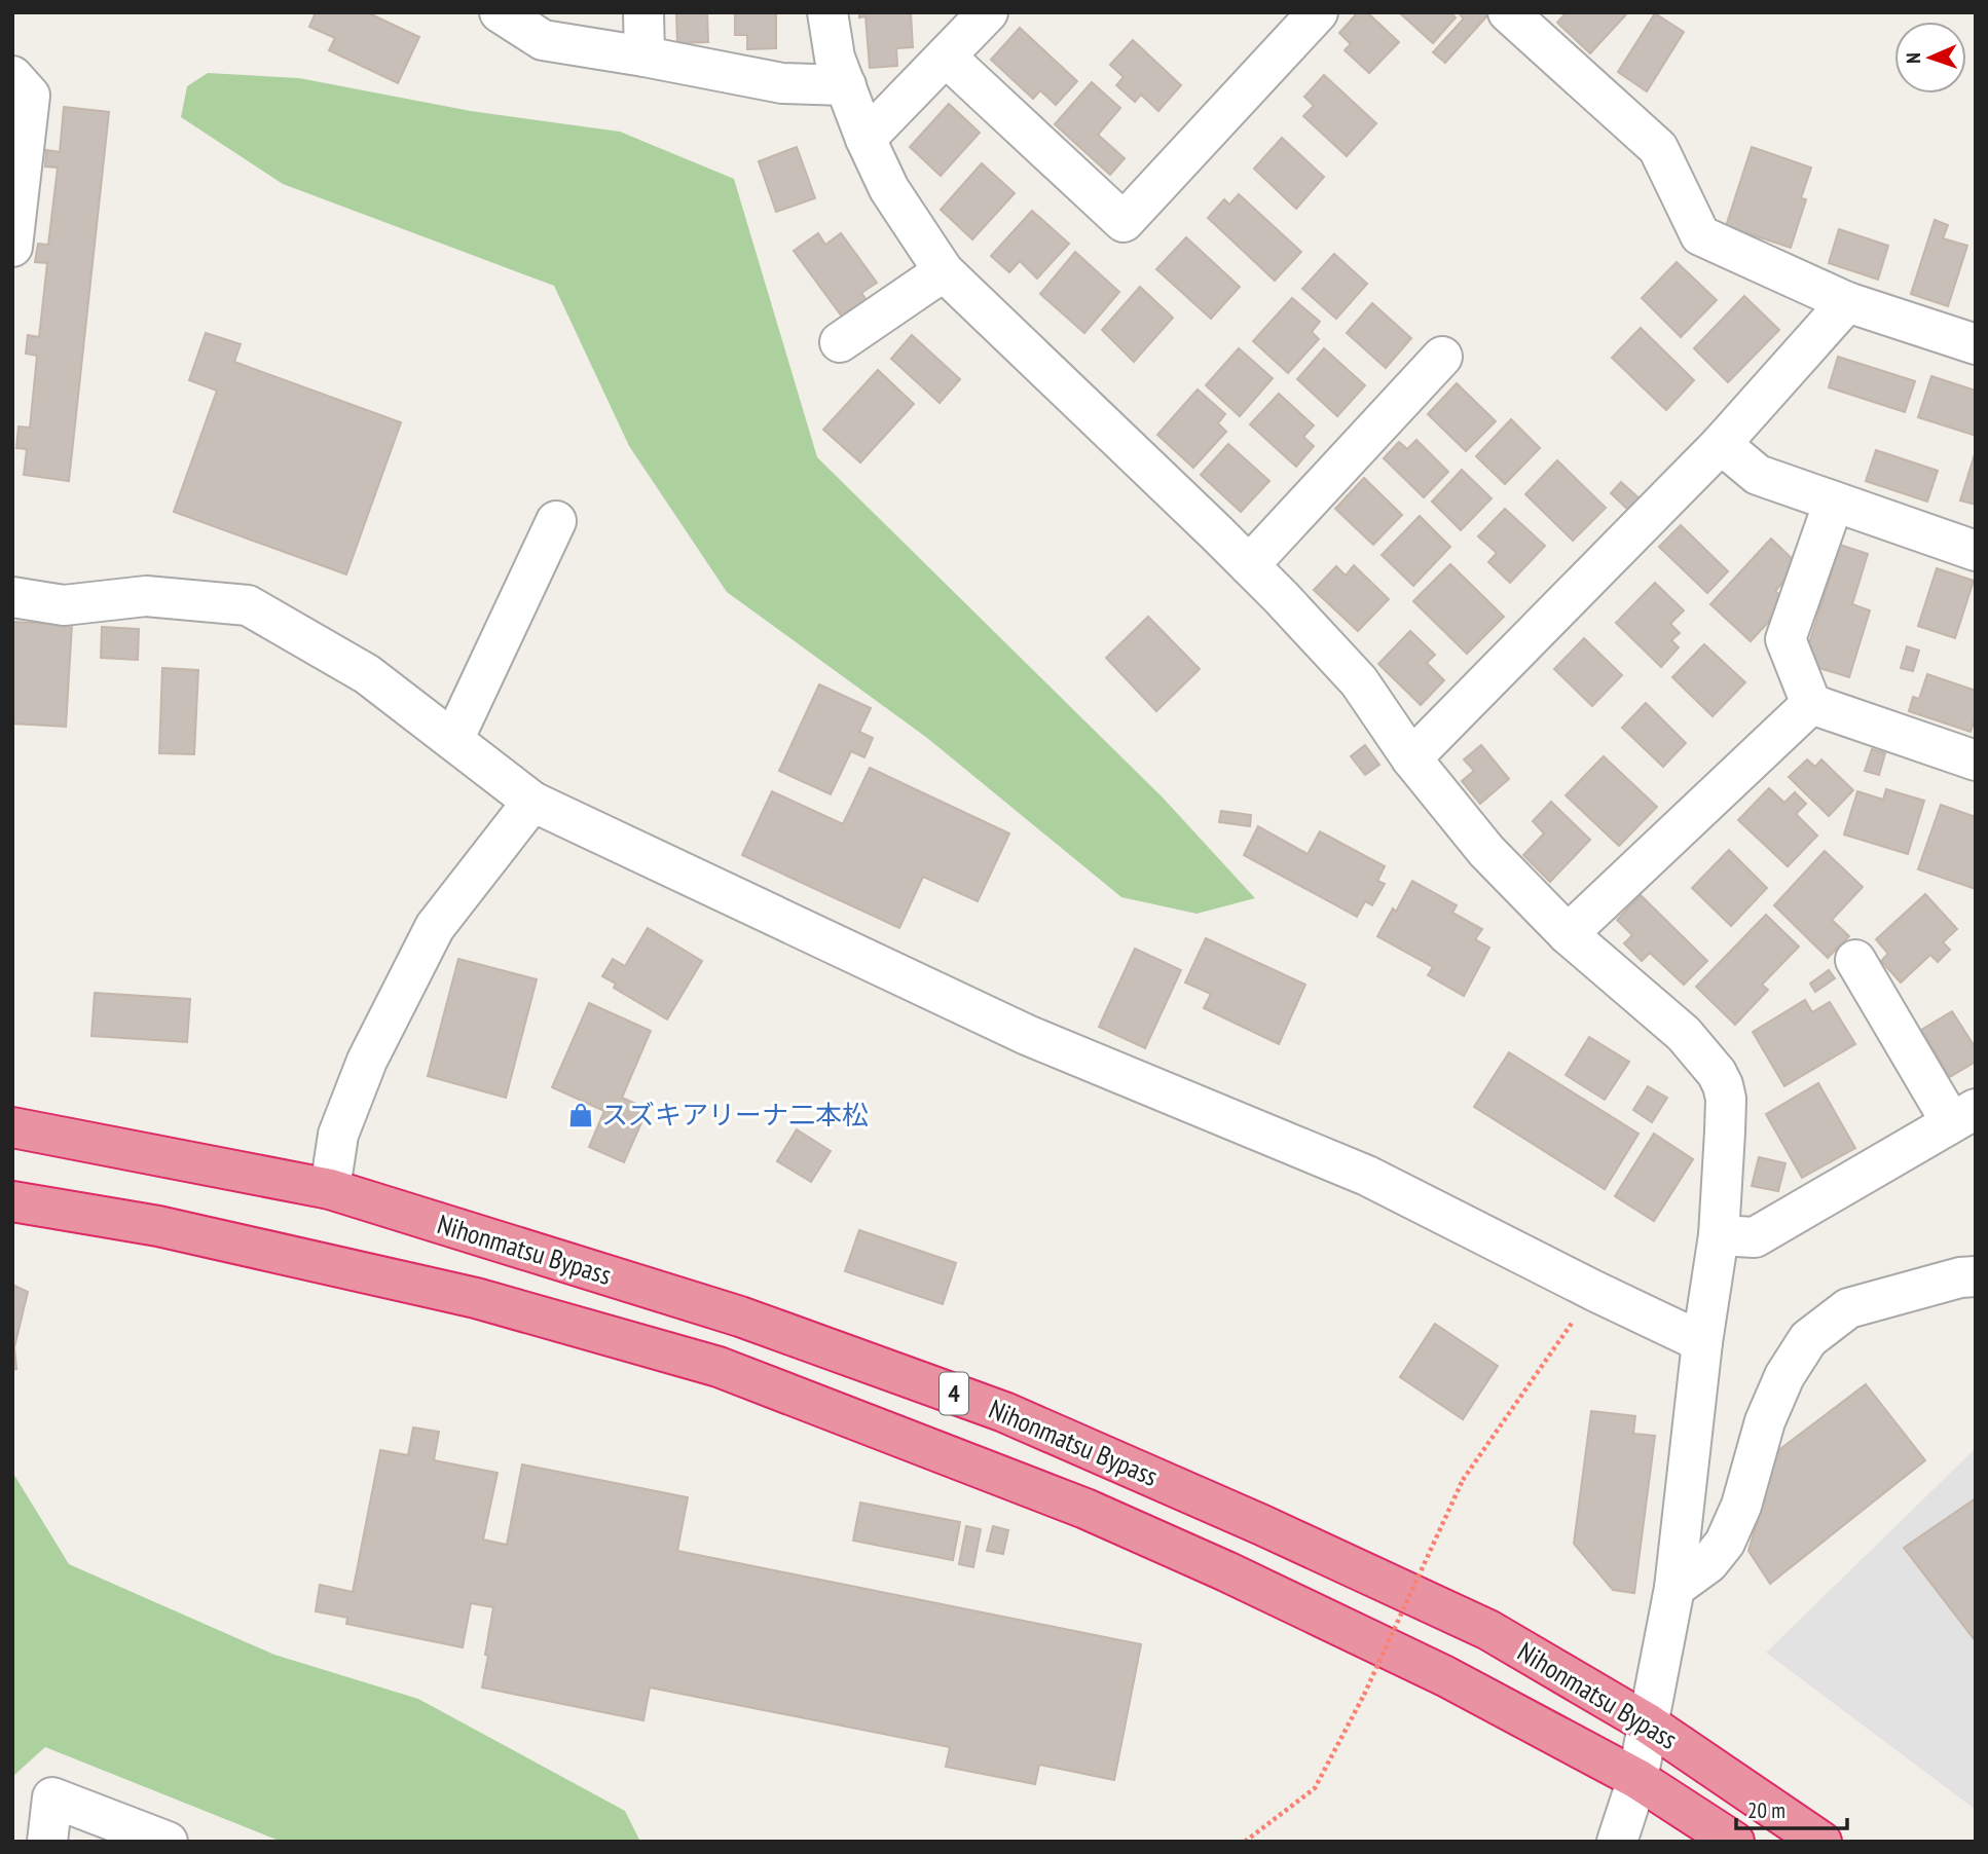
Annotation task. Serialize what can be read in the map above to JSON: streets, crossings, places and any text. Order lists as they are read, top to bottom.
{
  "streets": {
    "highway": ["Nihonmatsu Bypass", "4"]
  },
  "places": {
    "shop": ["スズキアリーナ二本松"]
  },
  "scale_bar": "20 m",
  "north": "left"
}
